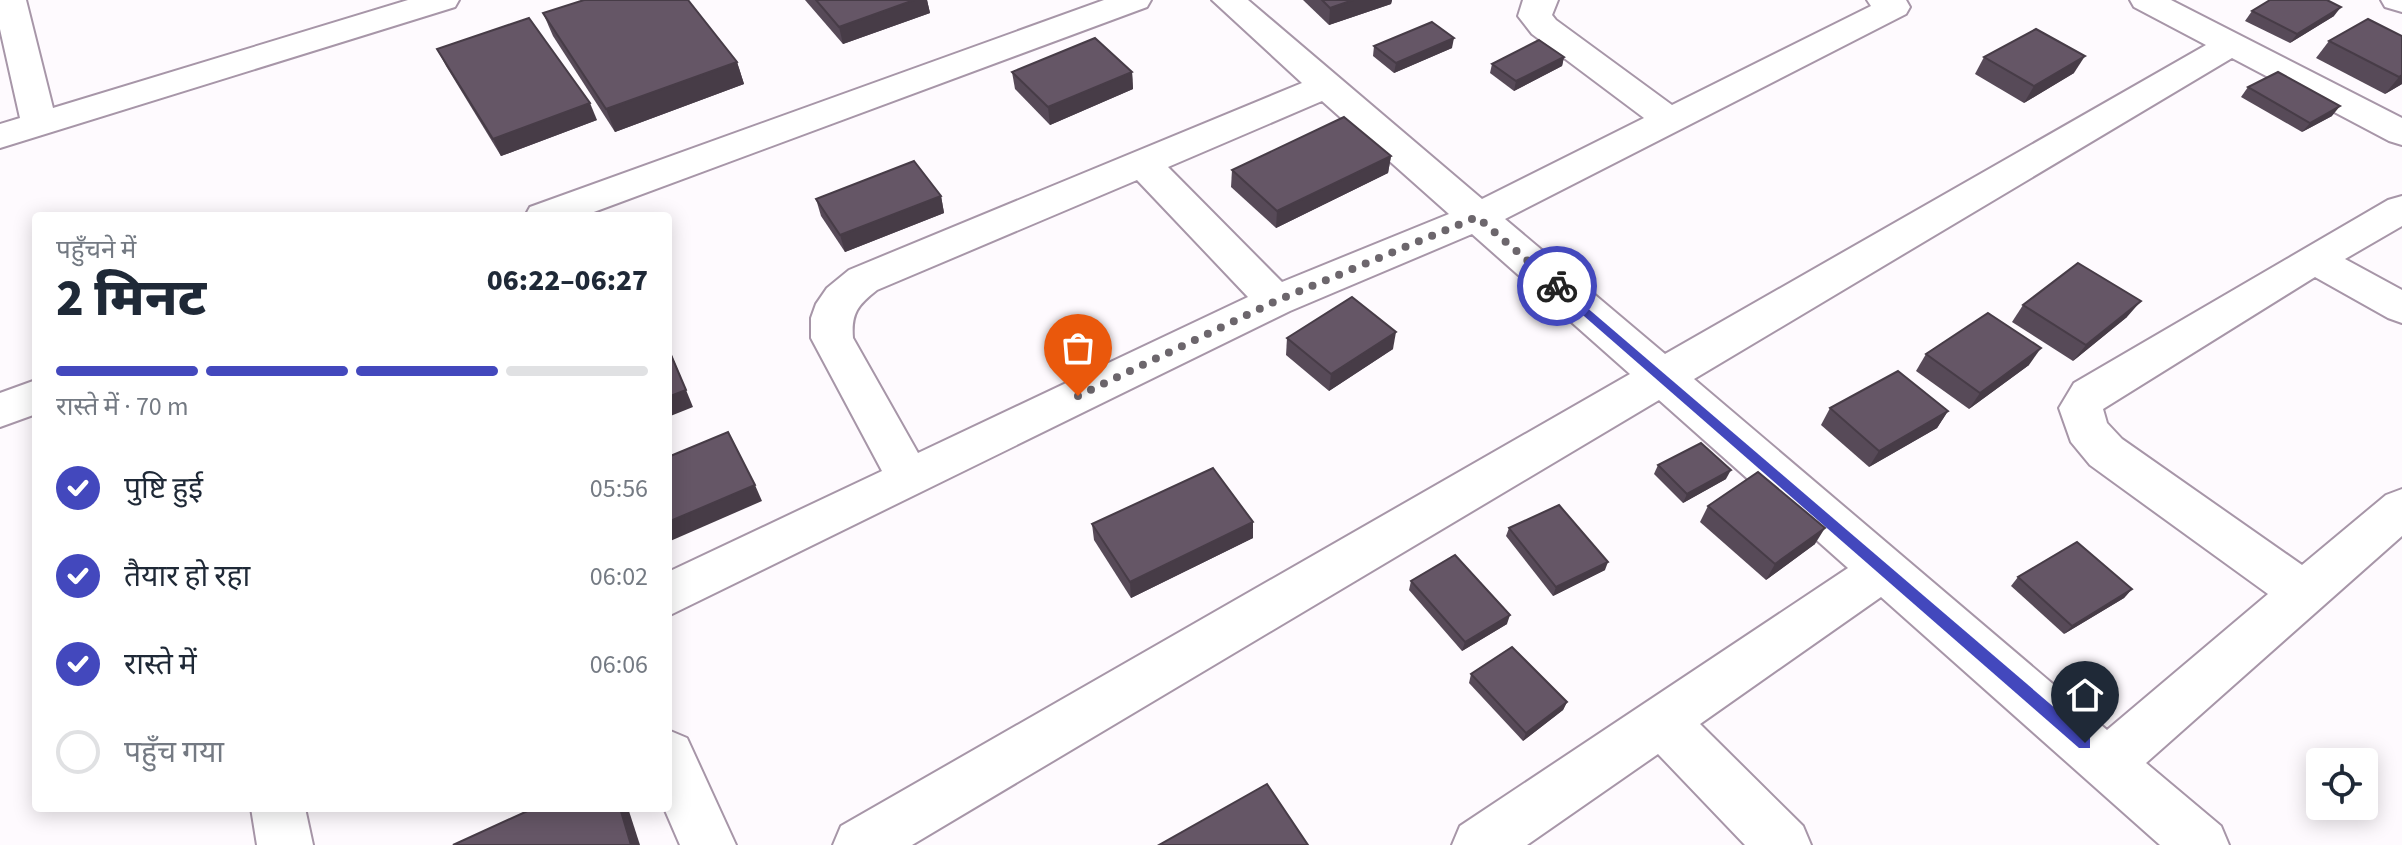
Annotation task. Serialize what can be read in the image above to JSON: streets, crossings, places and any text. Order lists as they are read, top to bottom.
{
  "page": {
    "heading": ["2 मिनट", "पहुँचने में", "06:22–06:27"],
    "bar": "रास्ते में · 70 m",
    "list": [
      ["पुष्टि हुई", "05:56"],
      ["तैयार हो रहा", "06:02"],
      ["रास्ते में", "06:06"],
      "पहुँच गया"
    ]
  }
}
